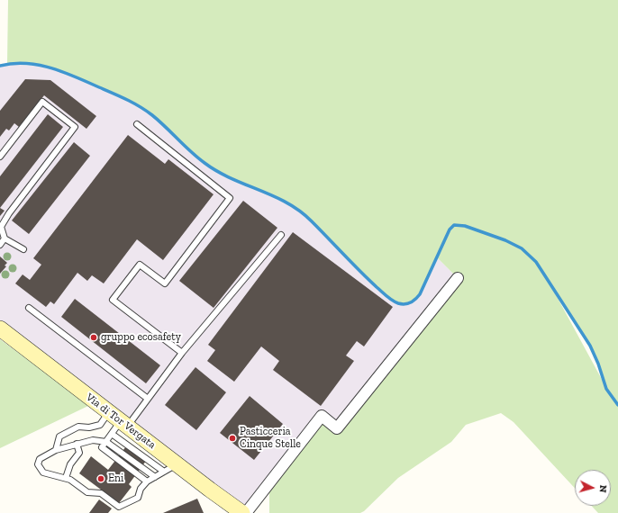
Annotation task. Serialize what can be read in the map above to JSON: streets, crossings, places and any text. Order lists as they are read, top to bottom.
{
  "streets": {
    "main road": ["Via di Tor Vergata"]
  },
  "places": ["gruppo ecosafety", "Pasticceria Cinque Stelle", "Eni"],
  "north": "right"
}
